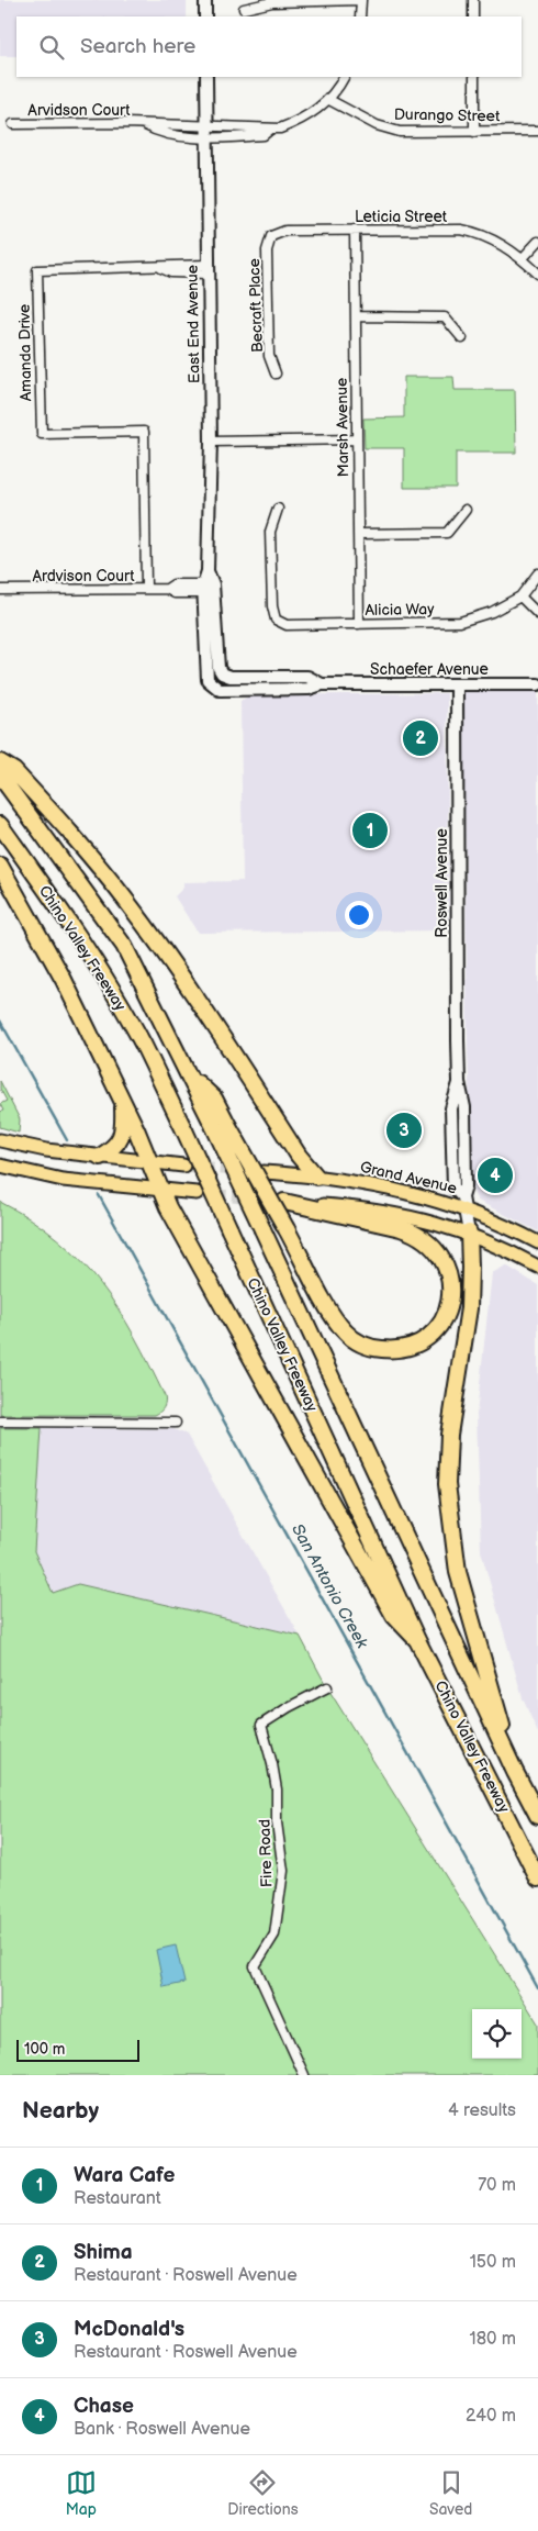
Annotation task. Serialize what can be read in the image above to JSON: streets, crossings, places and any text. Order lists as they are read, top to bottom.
{
  "streets": {
    "highway": ["Chino Valley Freeway"],
    "main road": [
      "East End Avenue",
      "Schaefer Avenue",
      "Roswell Avenue",
      "Grand Avenue"
    ],
    "street": [
      "Arvidson Court",
      "Durango Street",
      "Leticia Street",
      "Becraft Place",
      "Amanda Drive",
      "Marsh Avenue",
      "Ardvison Court",
      "Alicia Way",
      "Fire Road"
    ]
  },
  "crossings": [
    ["Arvidson Court", "Durango Street"],
    ["Arvidson Court", "East End Avenue"],
    ["Leticia Street", "Becraft Place"],
    ["Leticia Street", "Marsh Avenue"],
    ["East End Avenue", "Amanda Drive"],
    ["East End Avenue", "Ardvison Court"],
    ["East End Avenue", "Schaefer Avenue"],
    ["Amanda Drive", "Ardvison Court"],
    ["Marsh Avenue", "Alicia Way"],
    ["Schaefer Avenue", "Roswell Avenue"],
    ["Roswell Avenue", "Grand Avenue"]
  ],
  "water": ["San Antonio Creek"],
  "scale_bar": "100 m",
  "page": {
    "search": "Search here",
    "pins": [
      "2",
      "1",
      "3",
      "4"
    ],
    "scale": "100 m",
    "heading": ["Nearby", "4 results"],
    "list": [
      {
        "mark": "1",
        "name": "Wara Cafe",
        "note": "Restaurant",
        "value": "70 m"
      },
      {
        "mark": "2",
        "name": "Shima",
        "note": "Restaurant · Roswell Avenue",
        "value": "150 m"
      },
      {
        "mark": "3",
        "name": "McDonald's",
        "note": "Restaurant · Roswell Avenue",
        "value": "180 m"
      },
      {
        "mark": "4",
        "name": "Chase",
        "note": "Bank · Roswell Avenue",
        "value": "240 m"
      }
    ],
    "nav": ["Map", "Directions", "Saved"]
  }
}
